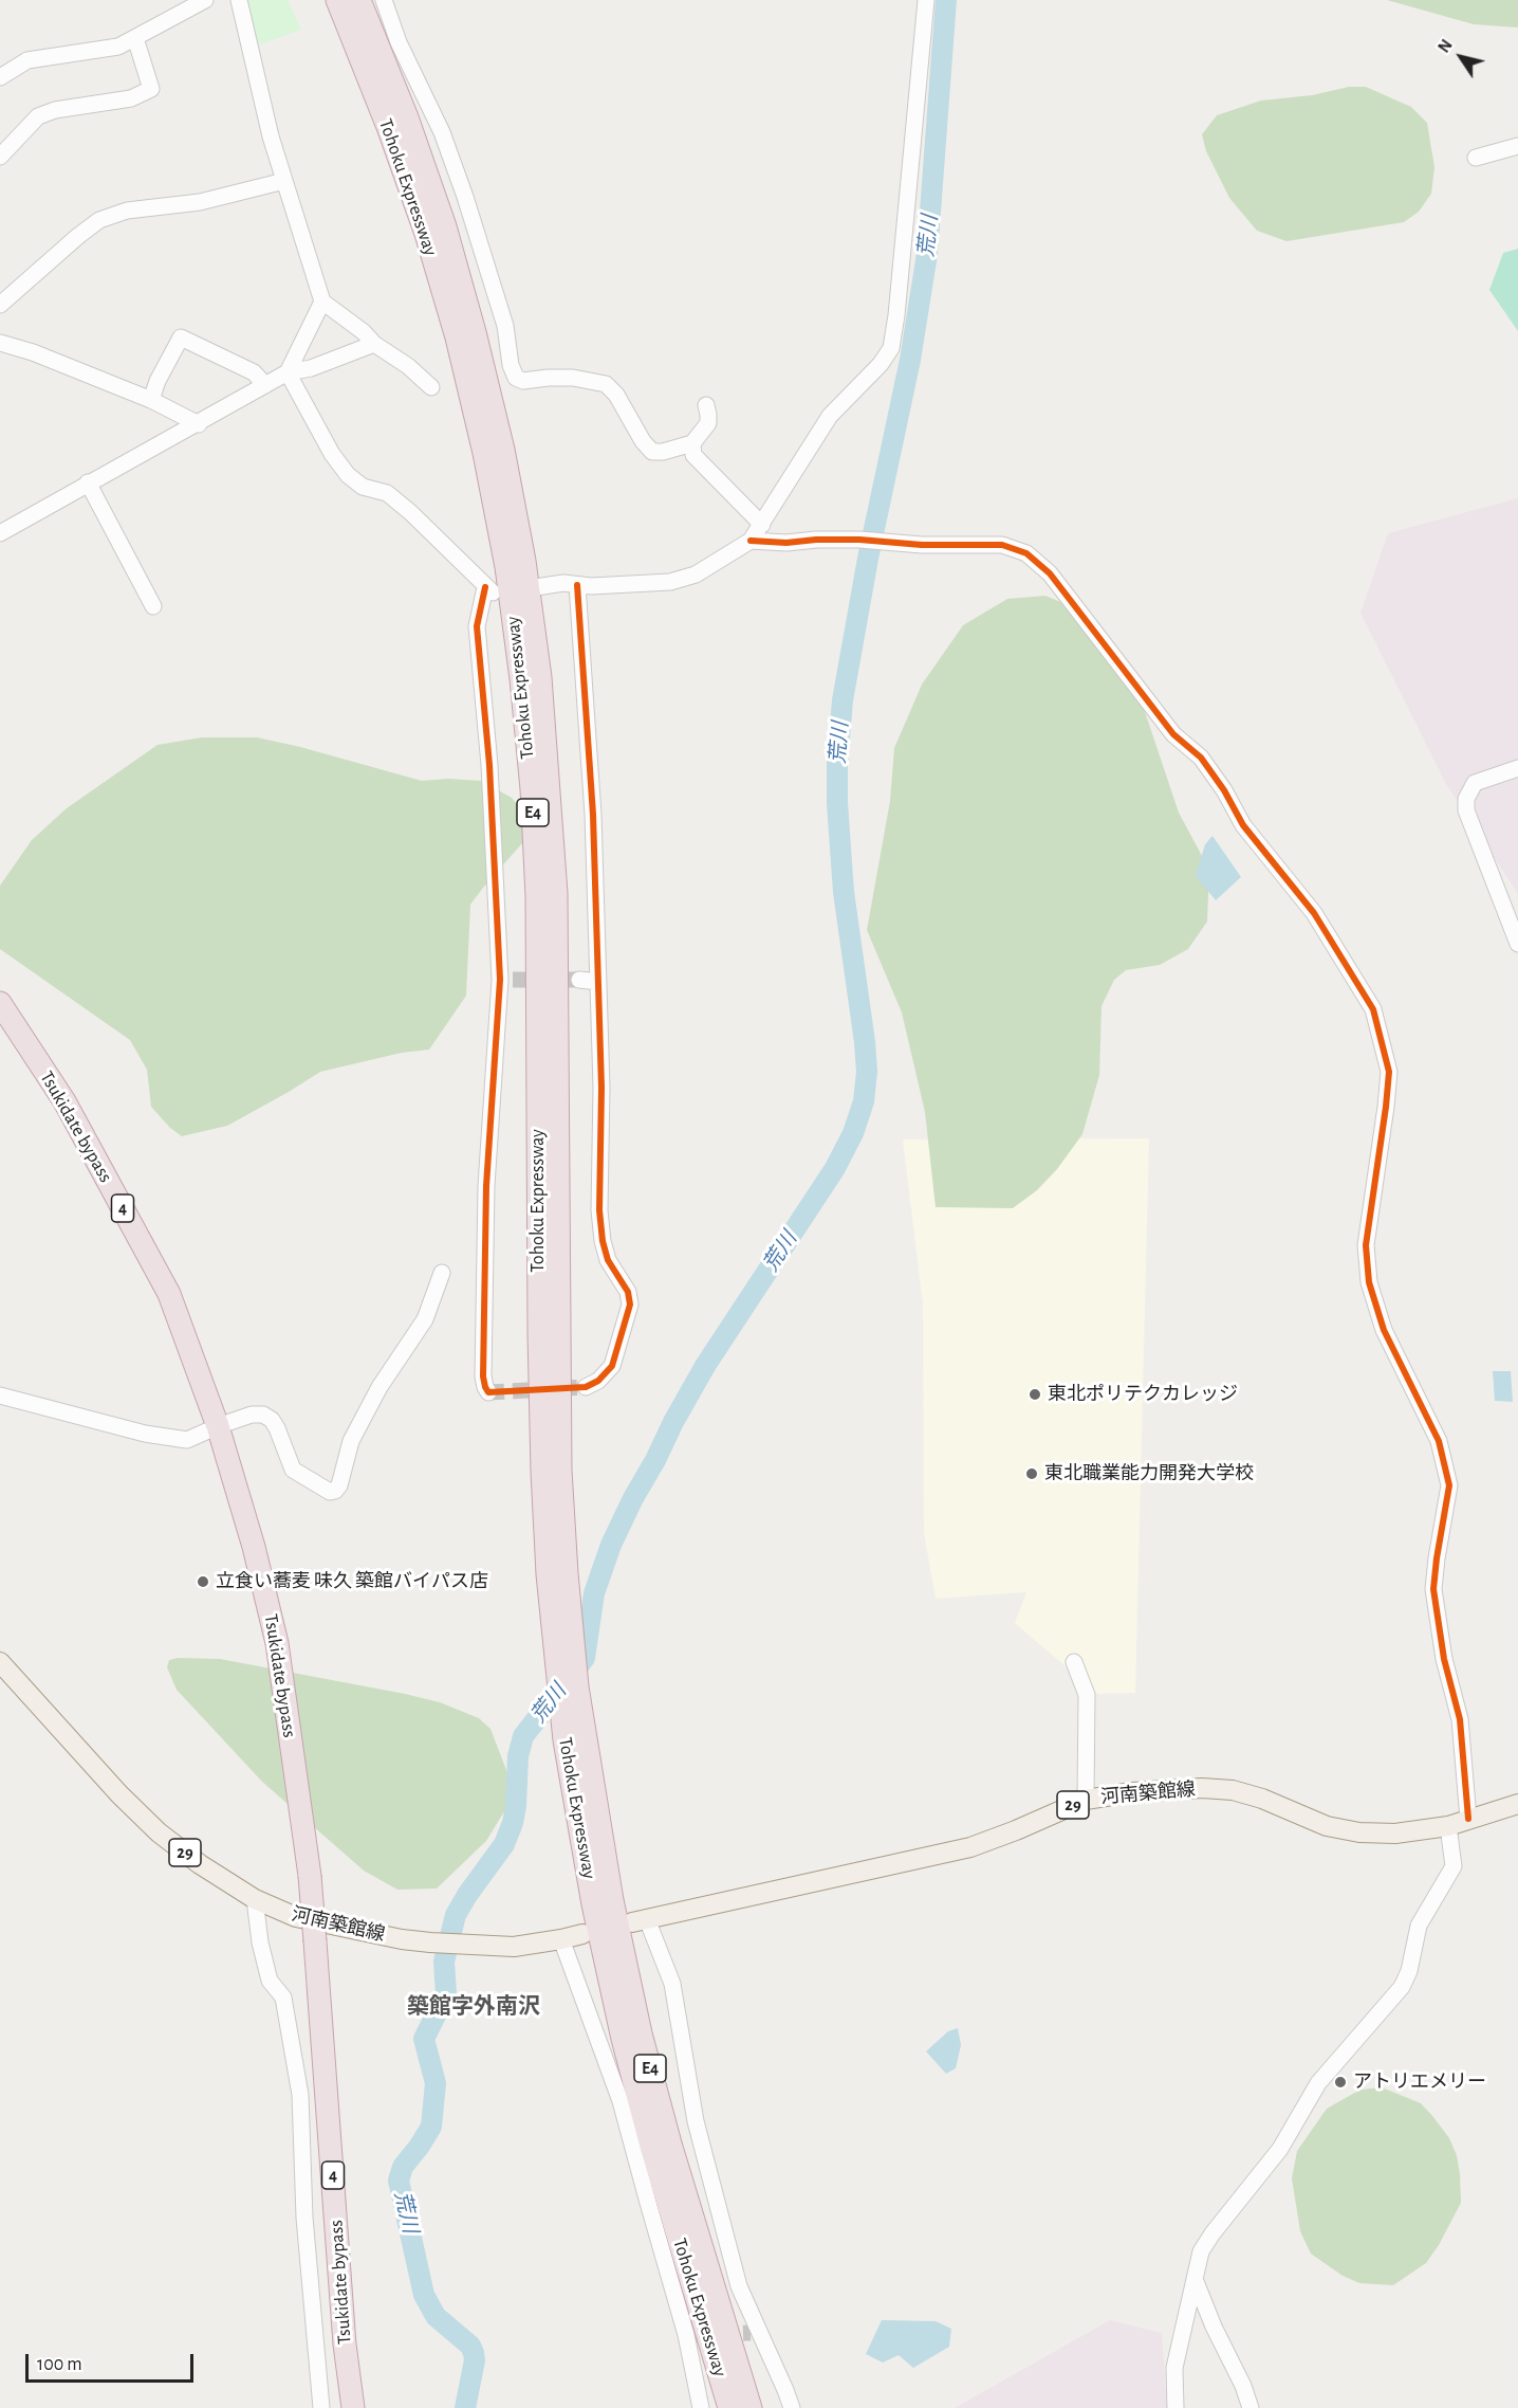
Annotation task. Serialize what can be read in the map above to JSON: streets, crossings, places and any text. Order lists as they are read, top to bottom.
{
  "streets": {
    "highway": [
      "Tohoku Expressway",
      "E4",
      "Tsukidate bypass",
      "4"
    ],
    "main road": ["河南築館線", "29"]
  },
  "districts": ["築館字外南沢"],
  "water": ["荒川"],
  "places": [
    "東北ポリテクカレッジ",
    "東北職業能力開発大学校",
    "立食い蕎麦 味久 築館バイパス店",
    "アトリエメリー"
  ],
  "scale_bar": "100 m",
  "north": "top left"
}
